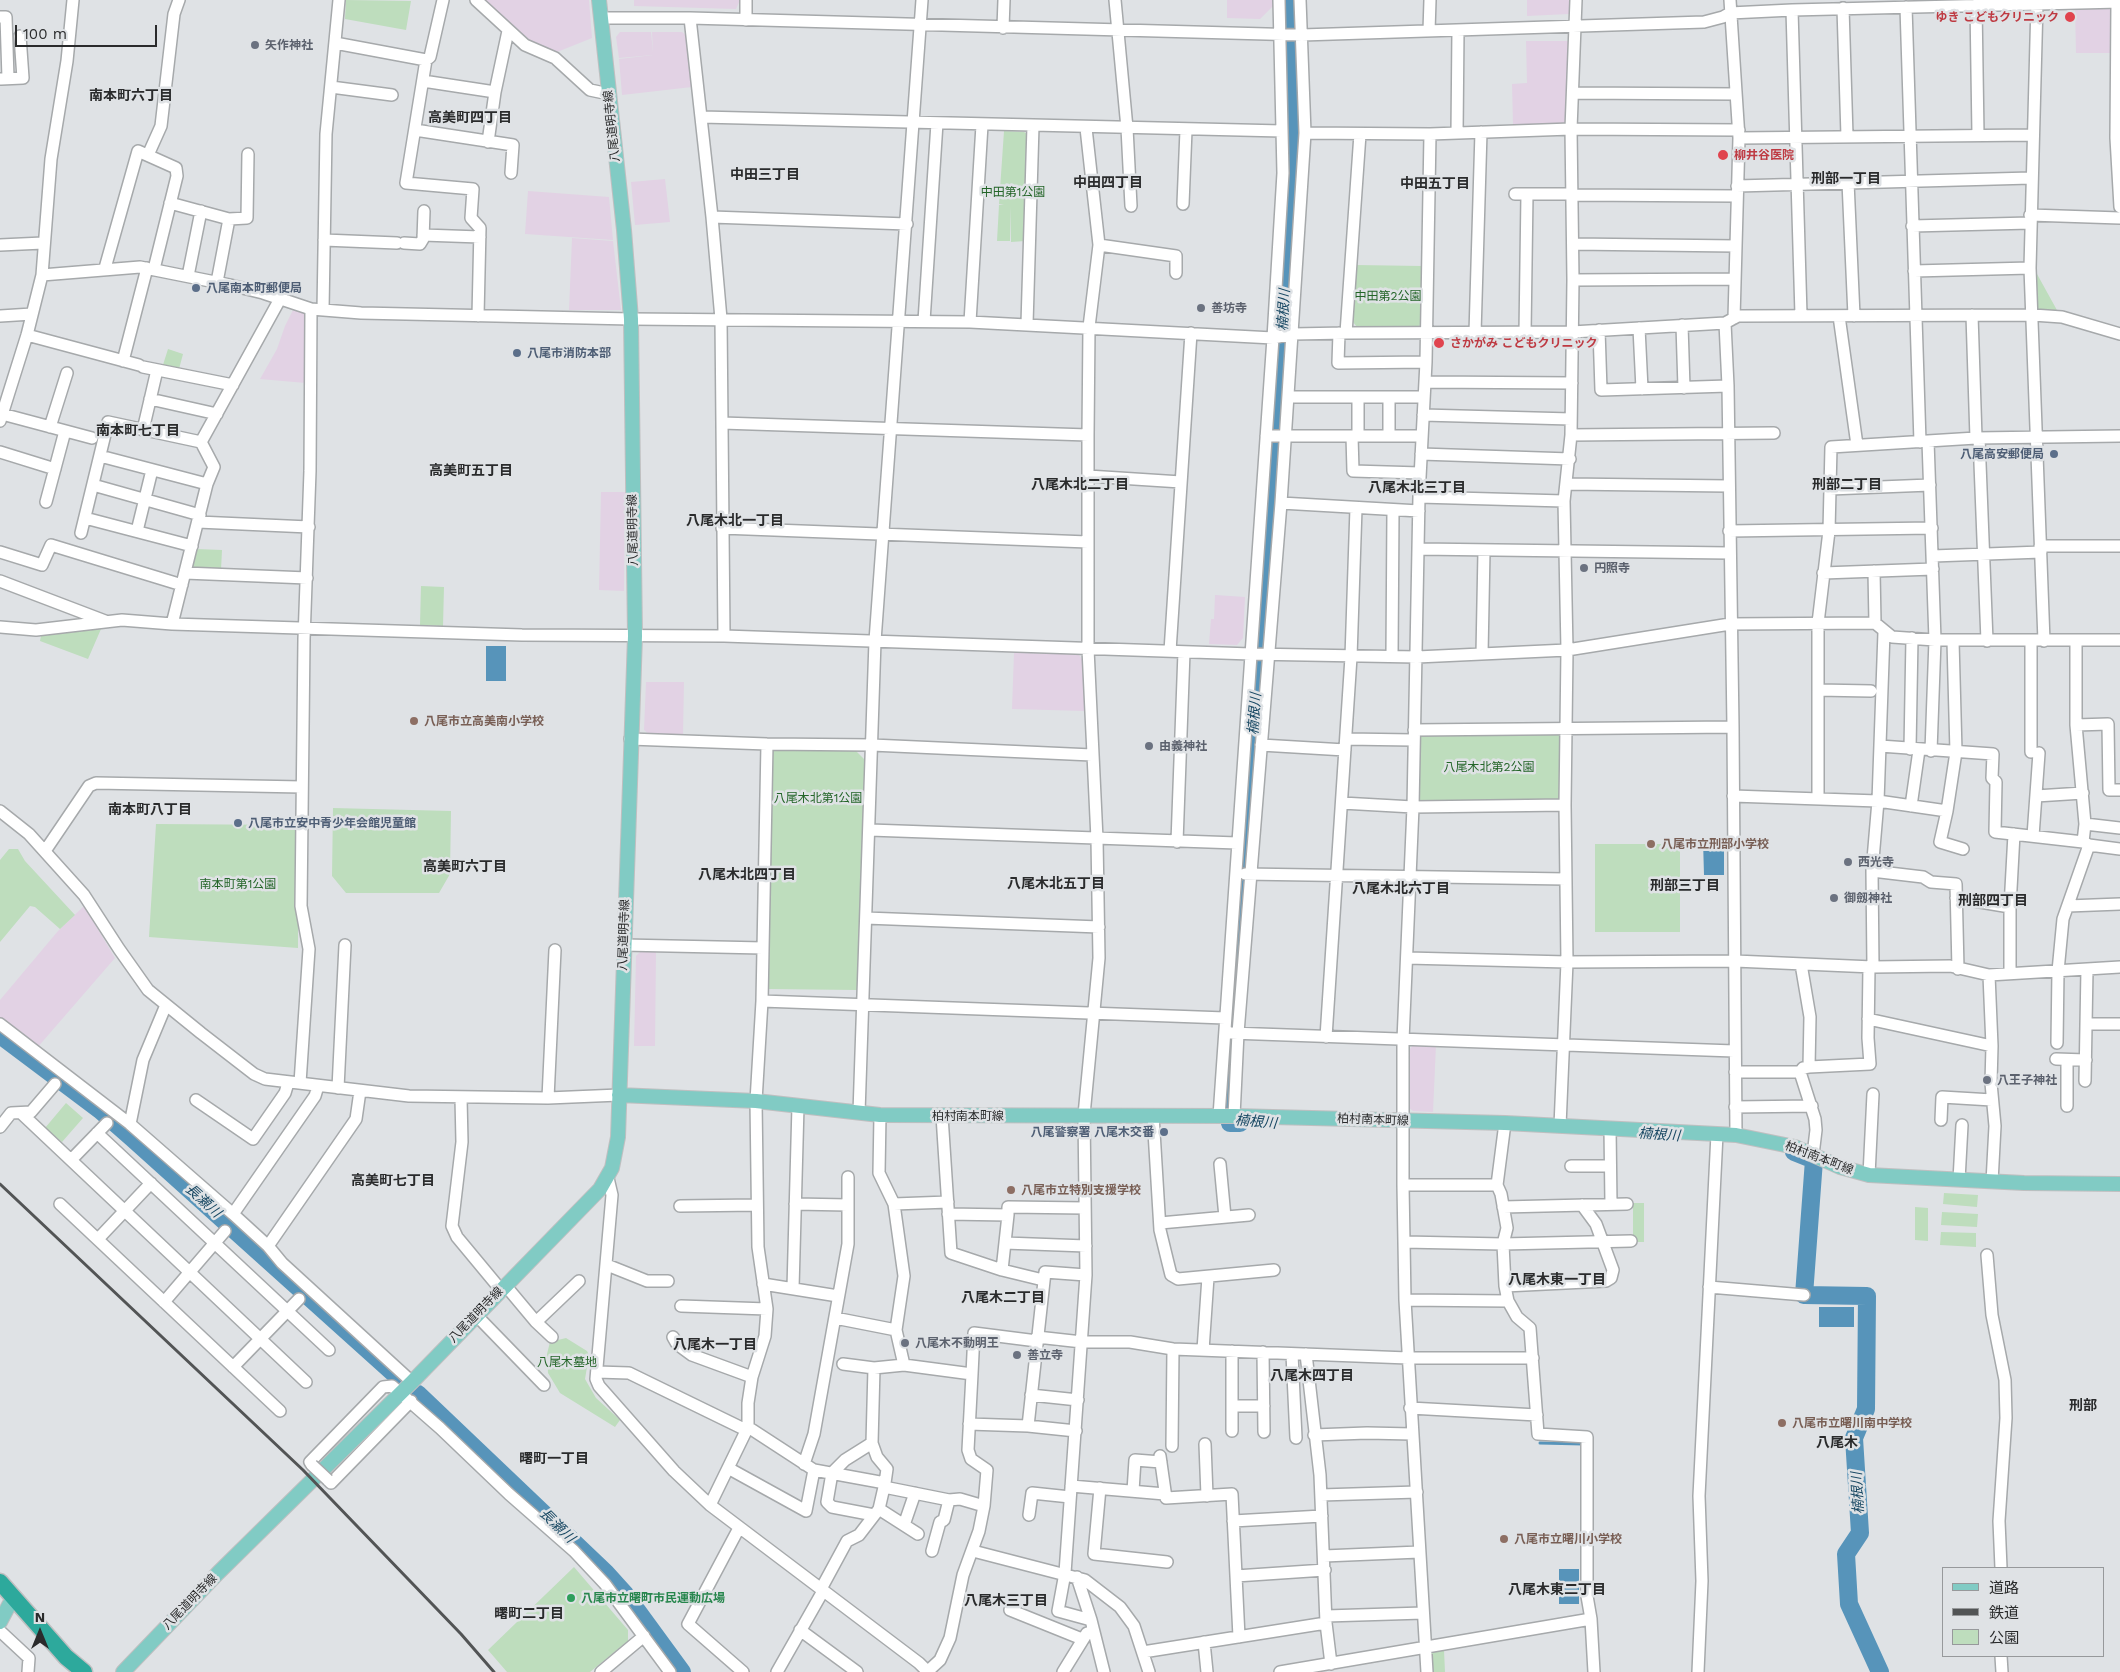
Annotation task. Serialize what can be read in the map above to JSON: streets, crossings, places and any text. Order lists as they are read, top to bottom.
{
  "streets": {
    "main road": ["八尾道明寺線", "柏村南本町線"]
  },
  "crossings": [
    ["八尾道明寺線", "柏村南本町線"]
  ],
  "districts": [
    "南本町六丁目",
    "高美町四丁目",
    "中田三丁目",
    "刑部一丁目",
    "中田四丁目",
    "中田五丁目",
    "南本町七丁目",
    "高美町五丁目",
    "八尾木北二丁目",
    "刑部二丁目",
    "八尾木北三丁目",
    "八尾木北一丁目",
    "南本町八丁目",
    "高美町六丁目",
    "八尾木北四丁目",
    "八尾木北五丁目",
    "刑部三丁目",
    "八尾木北六丁目",
    "刑部四丁目",
    "高美町七丁目",
    "八尾木東一丁目",
    "八尾木二丁目",
    "八尾木一丁目",
    "八尾木四丁目",
    "刑部",
    "八尾木",
    "曙町一丁目",
    "八尾木東二丁目",
    "八尾木三丁目",
    "曙町二丁目"
  ],
  "water": ["楠根川", "長瀬川"],
  "parks": [
    "中田第1公園",
    "中田第2公園",
    "八尾木北第2公園",
    "八尾木北第1公園",
    "南本町第1公園",
    "八尾木墓地"
  ],
  "places": [
    "ゆき こどもクリニック",
    "矢作神社",
    "柳井谷医院",
    "八尾南本町郵便局",
    "善坊寺",
    "さかがみ こどもクリニック",
    "八尾市消防本部",
    "八尾高安郵便局",
    "円照寺",
    "八尾市立高美南小学校",
    "由義神社",
    "八尾市立安中青少年会館児童館",
    "八尾市立刑部小学校",
    "西光寺",
    "御劔神社",
    "八王子神社",
    "八尾警察署 八尾木交番",
    "八尾市立特別支援学校",
    "八尾木不動明王",
    "善立寺",
    "八尾市立曙川南中学校",
    "八尾市立曙川小学校",
    "八尾市立曙町市民運動広場"
  ],
  "legend": ["道路", "鉄道", "公園"],
  "scale_bar": "100 m",
  "north": "top"
}
